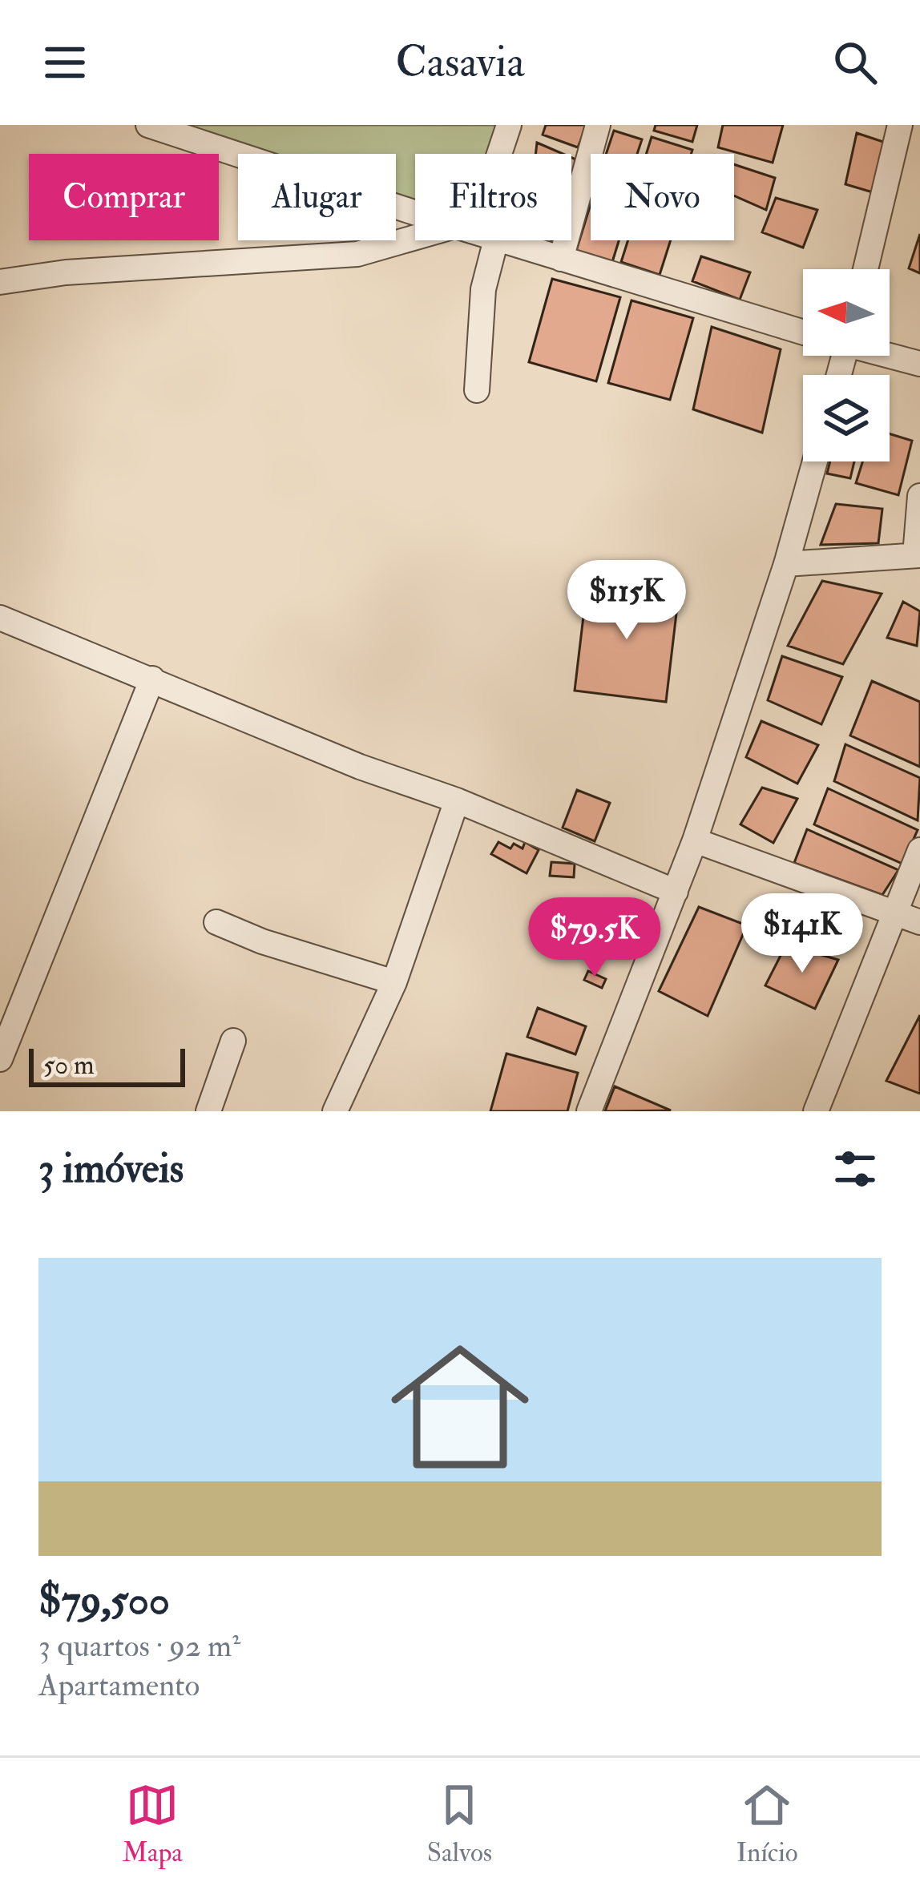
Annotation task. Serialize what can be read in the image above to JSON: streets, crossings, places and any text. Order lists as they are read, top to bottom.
{
  "scale_bar": "50 m",
  "north": "left",
  "page": {
    "header": "Casavia",
    "chip": [
      "Comprar",
      "Alugar",
      "Filtros",
      "Novo"
    ],
    "price": ["$115K", "$141K", "$79.5K"],
    "scale": "50 m",
    "heading": "3 imóveis",
    "list": [
      {
        "name": "$79,500",
        "note": "3 quartos · 92 m² · Apartamento"
      }
    ],
    "tabs": ["Mapa", "Salvos", "Início"]
  }
}
